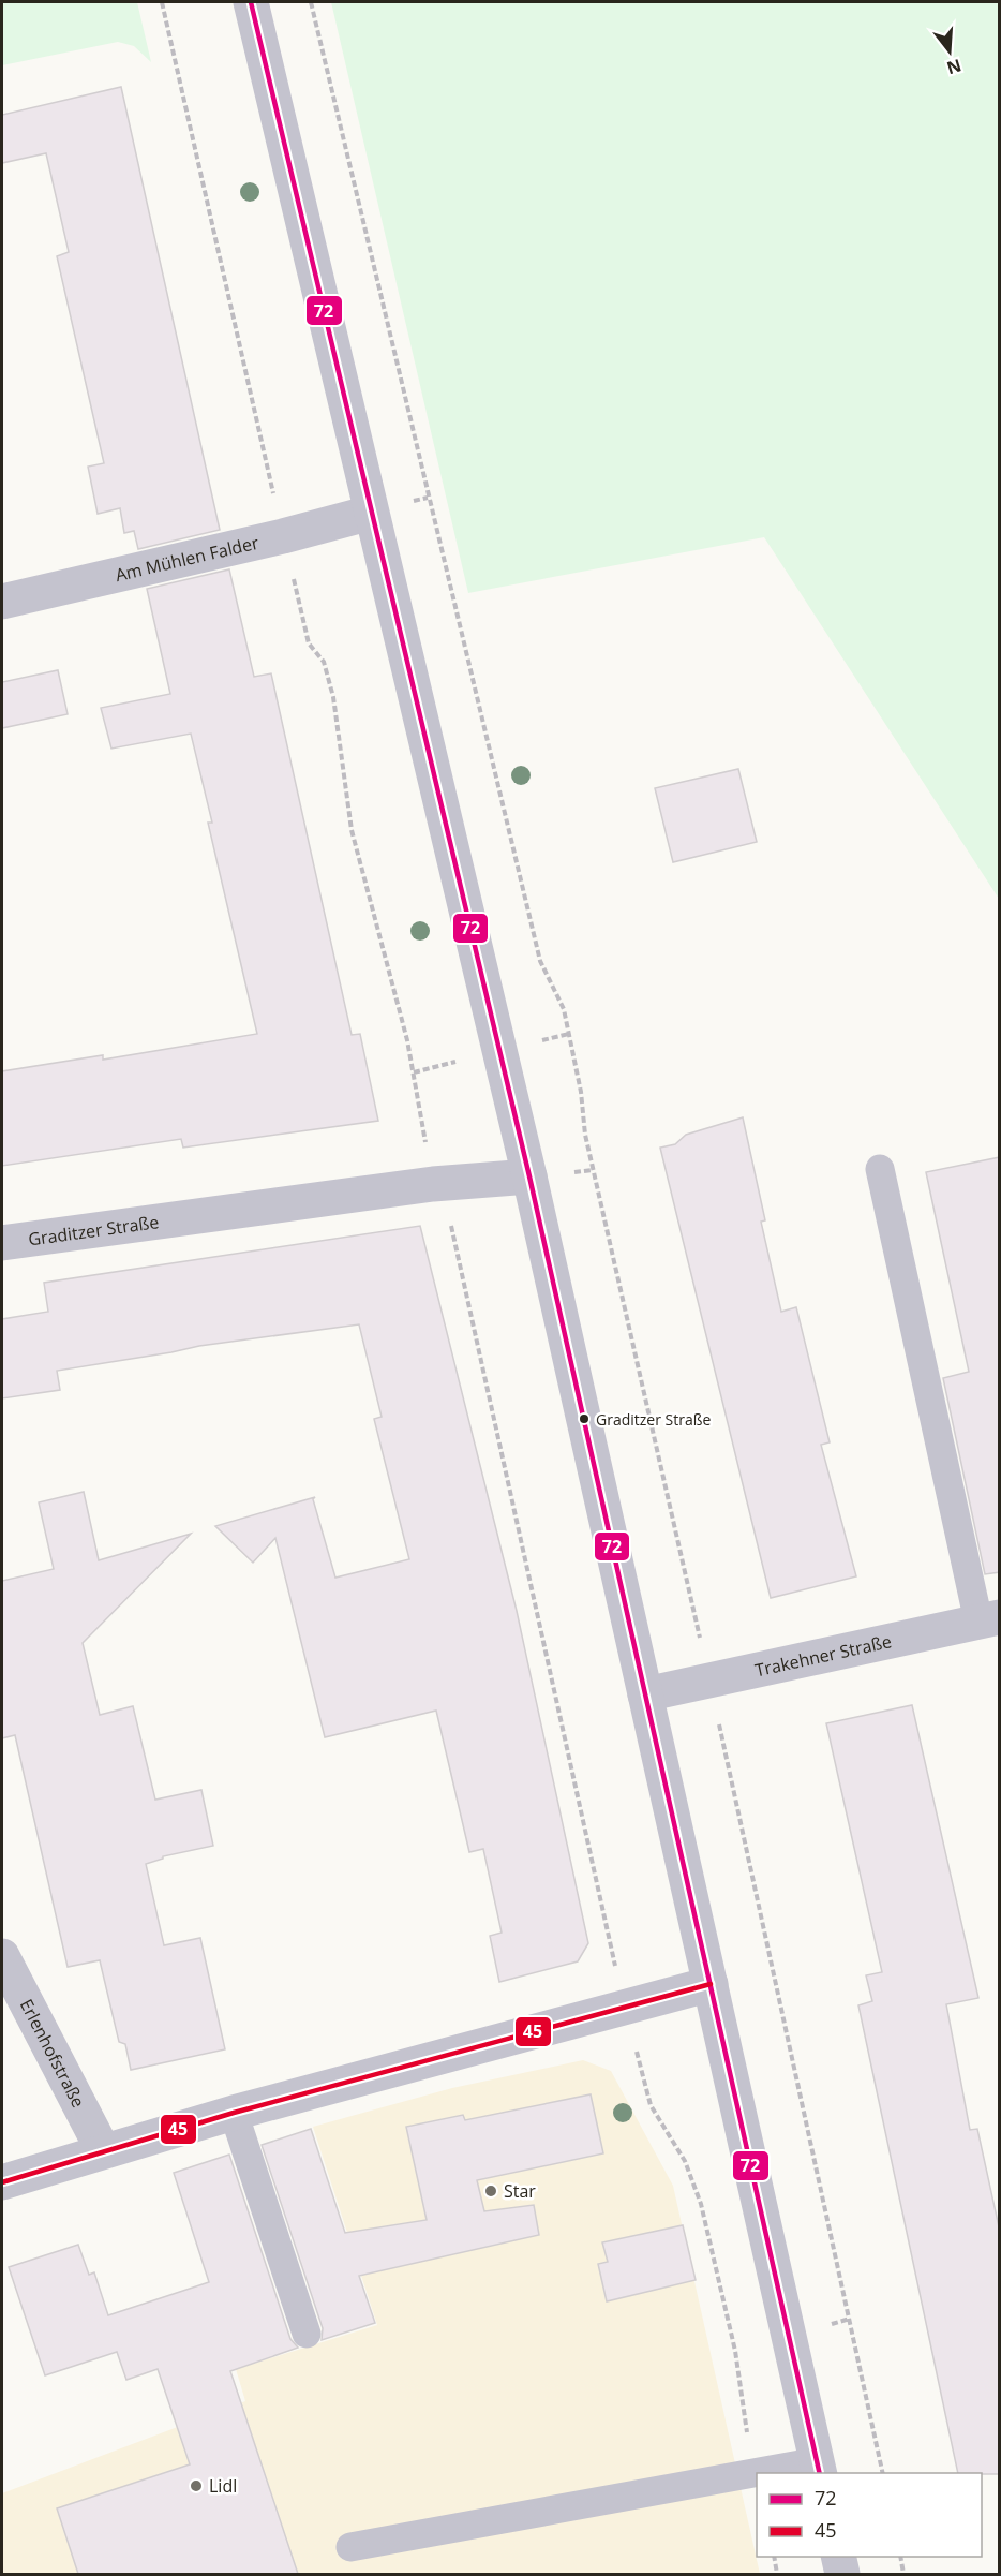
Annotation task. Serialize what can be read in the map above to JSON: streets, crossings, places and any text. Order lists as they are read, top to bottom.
{
  "streets": {
    "street": [
      "Am Mühlen Falder",
      "Graditzer Straße",
      "Trakehner Straße",
      "Erlenhofstraße"
    ]
  },
  "places": ["Graditzer Straße", "Star", "Lidl"],
  "lines": ["transit line 72", "transit line 45"],
  "legend": ["72", "45"],
  "north": "bottom"
}
